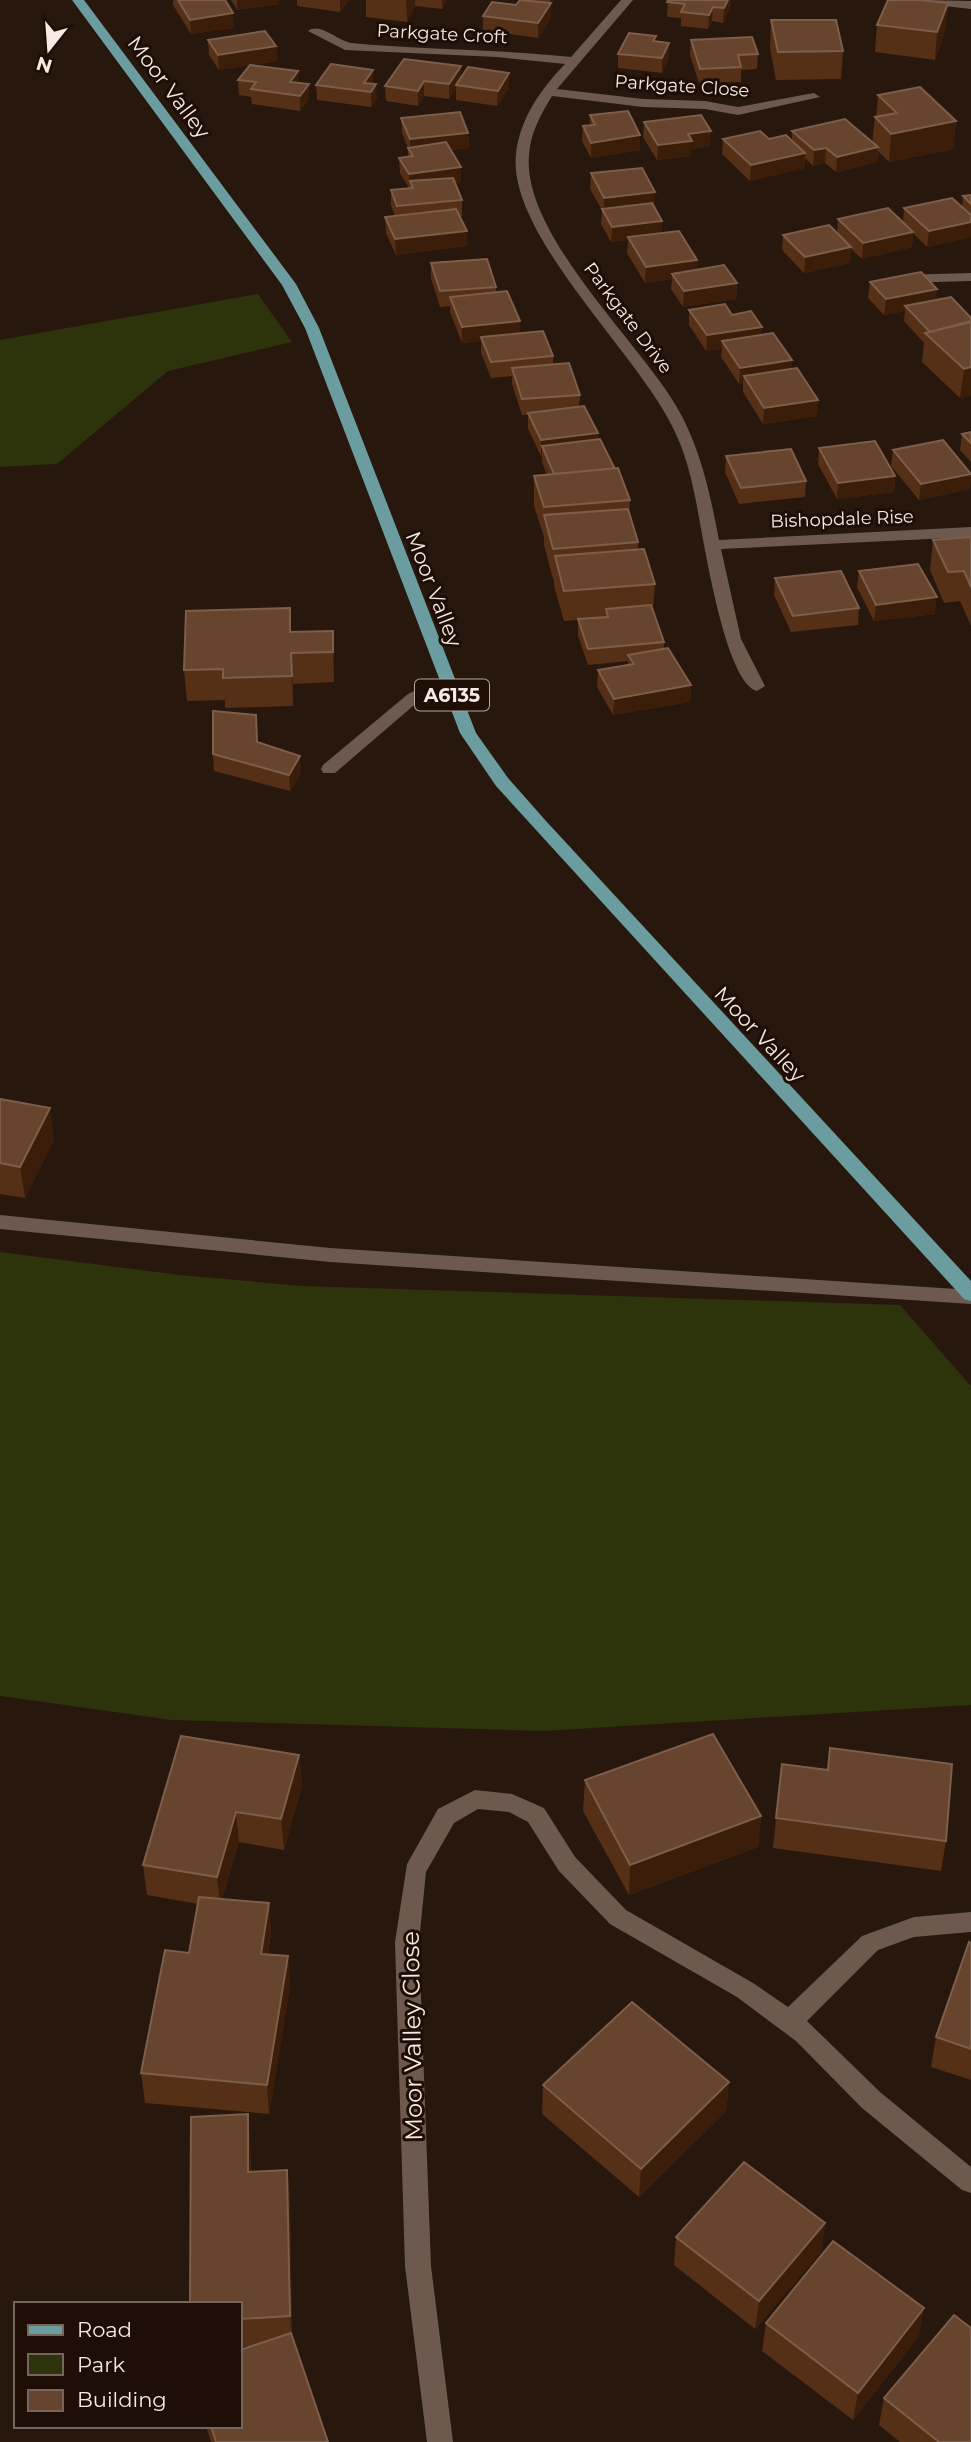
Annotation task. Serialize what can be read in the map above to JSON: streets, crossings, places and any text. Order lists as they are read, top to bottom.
{
  "streets": {
    "main road": ["Moor Valley", "A6135"],
    "street": [
      "Parkgate Croft",
      "Parkgate Close",
      "Parkgate Drive",
      "Bishopdale Rise",
      "Moor Valley Close"
    ]
  },
  "crossings": [
    ["Parkgate Croft", "Parkgate Drive"],
    ["Parkgate Close", "Parkgate Drive"],
    ["Parkgate Drive", "Bishopdale Rise"]
  ],
  "legend": ["Road", "Park", "Building"],
  "north": "bottom"
}
